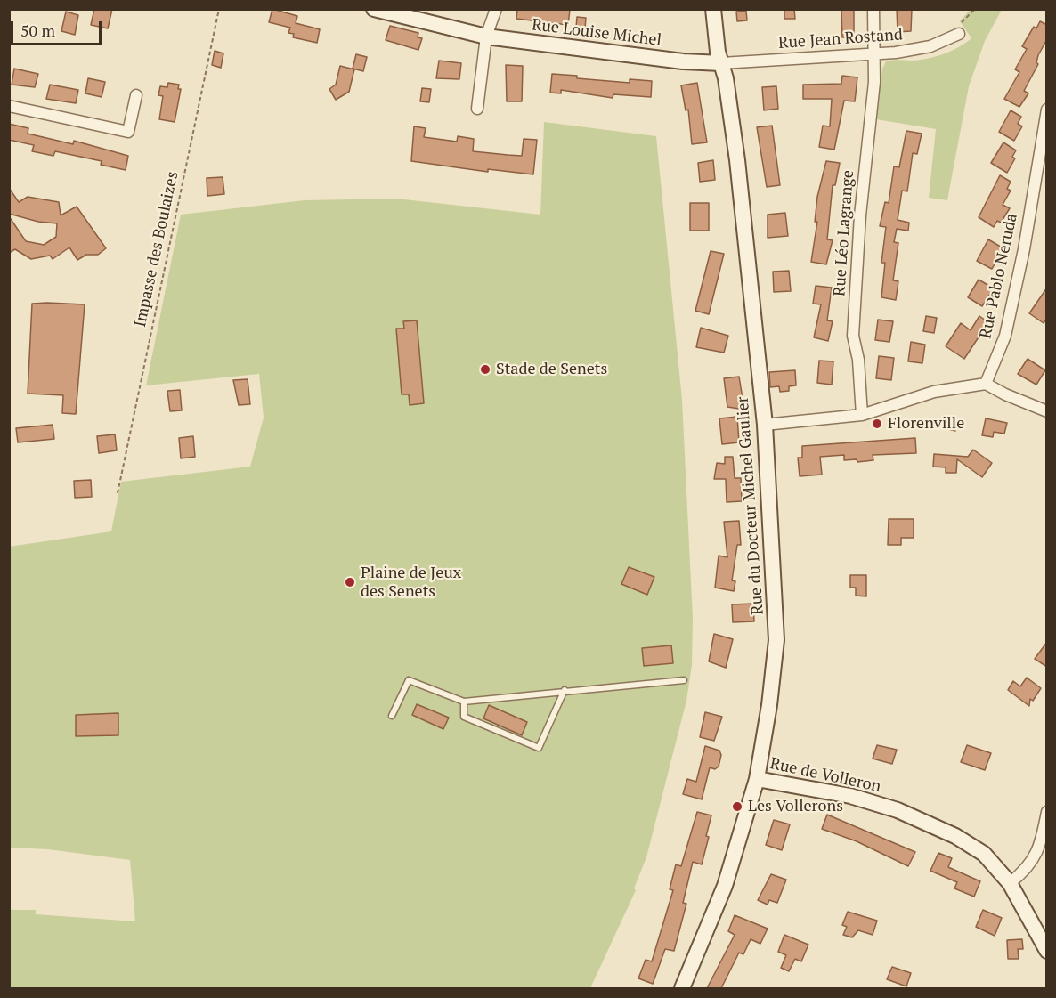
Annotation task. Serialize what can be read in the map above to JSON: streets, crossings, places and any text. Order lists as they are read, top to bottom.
{
  "streets": {
    "street": [
      "Rue Louise Michel",
      "Rue Jean Rostand",
      "Rue Léo Lagrange",
      "Rue Pablo Neruda",
      "Rue du Docteur Michel Gaulier",
      "Rue de Volleron"
    ],
    "path": ["Impasse des Boulaizes"]
  },
  "crossings": [
    ["Rue Louise Michel", "Rue Jean Rostand"],
    ["Rue Louise Michel", "Rue du Docteur Michel Gaulier"],
    ["Rue Jean Rostand", "Rue Léo Lagrange"],
    ["Rue Jean Rostand", "Rue du Docteur Michel Gaulier"],
    ["Rue du Docteur Michel Gaulier", "Rue de Volleron"]
  ],
  "places": [
    "Stade de Senets",
    "Florenville",
    "Plaine de Jeux des Senets",
    "Les Vollerons"
  ],
  "scale_bar": "50 m"
}
